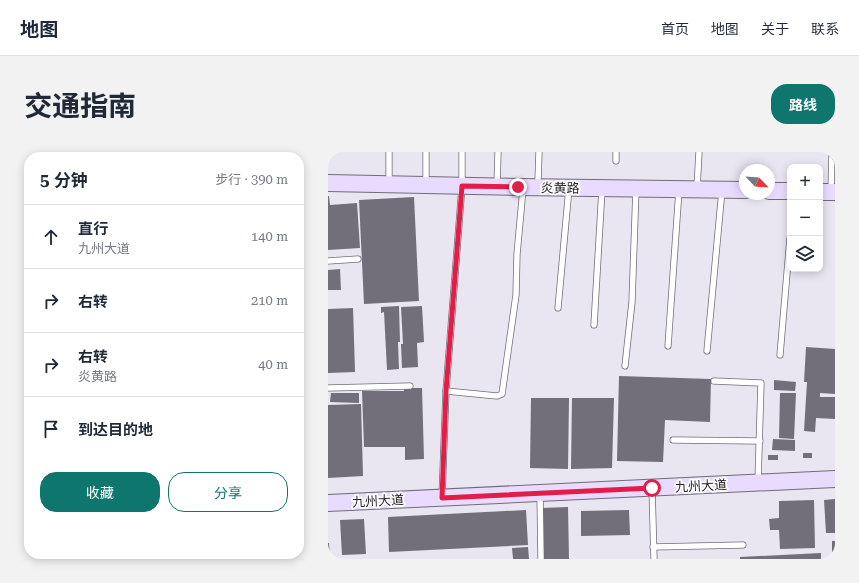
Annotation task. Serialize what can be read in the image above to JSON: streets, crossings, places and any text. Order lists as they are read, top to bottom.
{
  "streets": {
    "street": ["炎黄路", "九州大道"]
  },
  "north": "bottom right",
  "page": {
    "header": "地图",
    "nav": [
      "首页",
      "地图",
      "关于",
      "联系"
    ],
    "title": "交通指南",
    "buttons": [
      "路线",
      ["收藏", "分享"]
    ],
    "heading": ["5 分钟", "步行 · 390 m"],
    "map_buttons": ["+", "−"],
    "list": [
      ["直行", "九州大道", "140 m"],
      ["右转", "210 m"],
      ["右转", "炎黄路", "40 m"],
      "到达目的地"
    ]
  }
}
